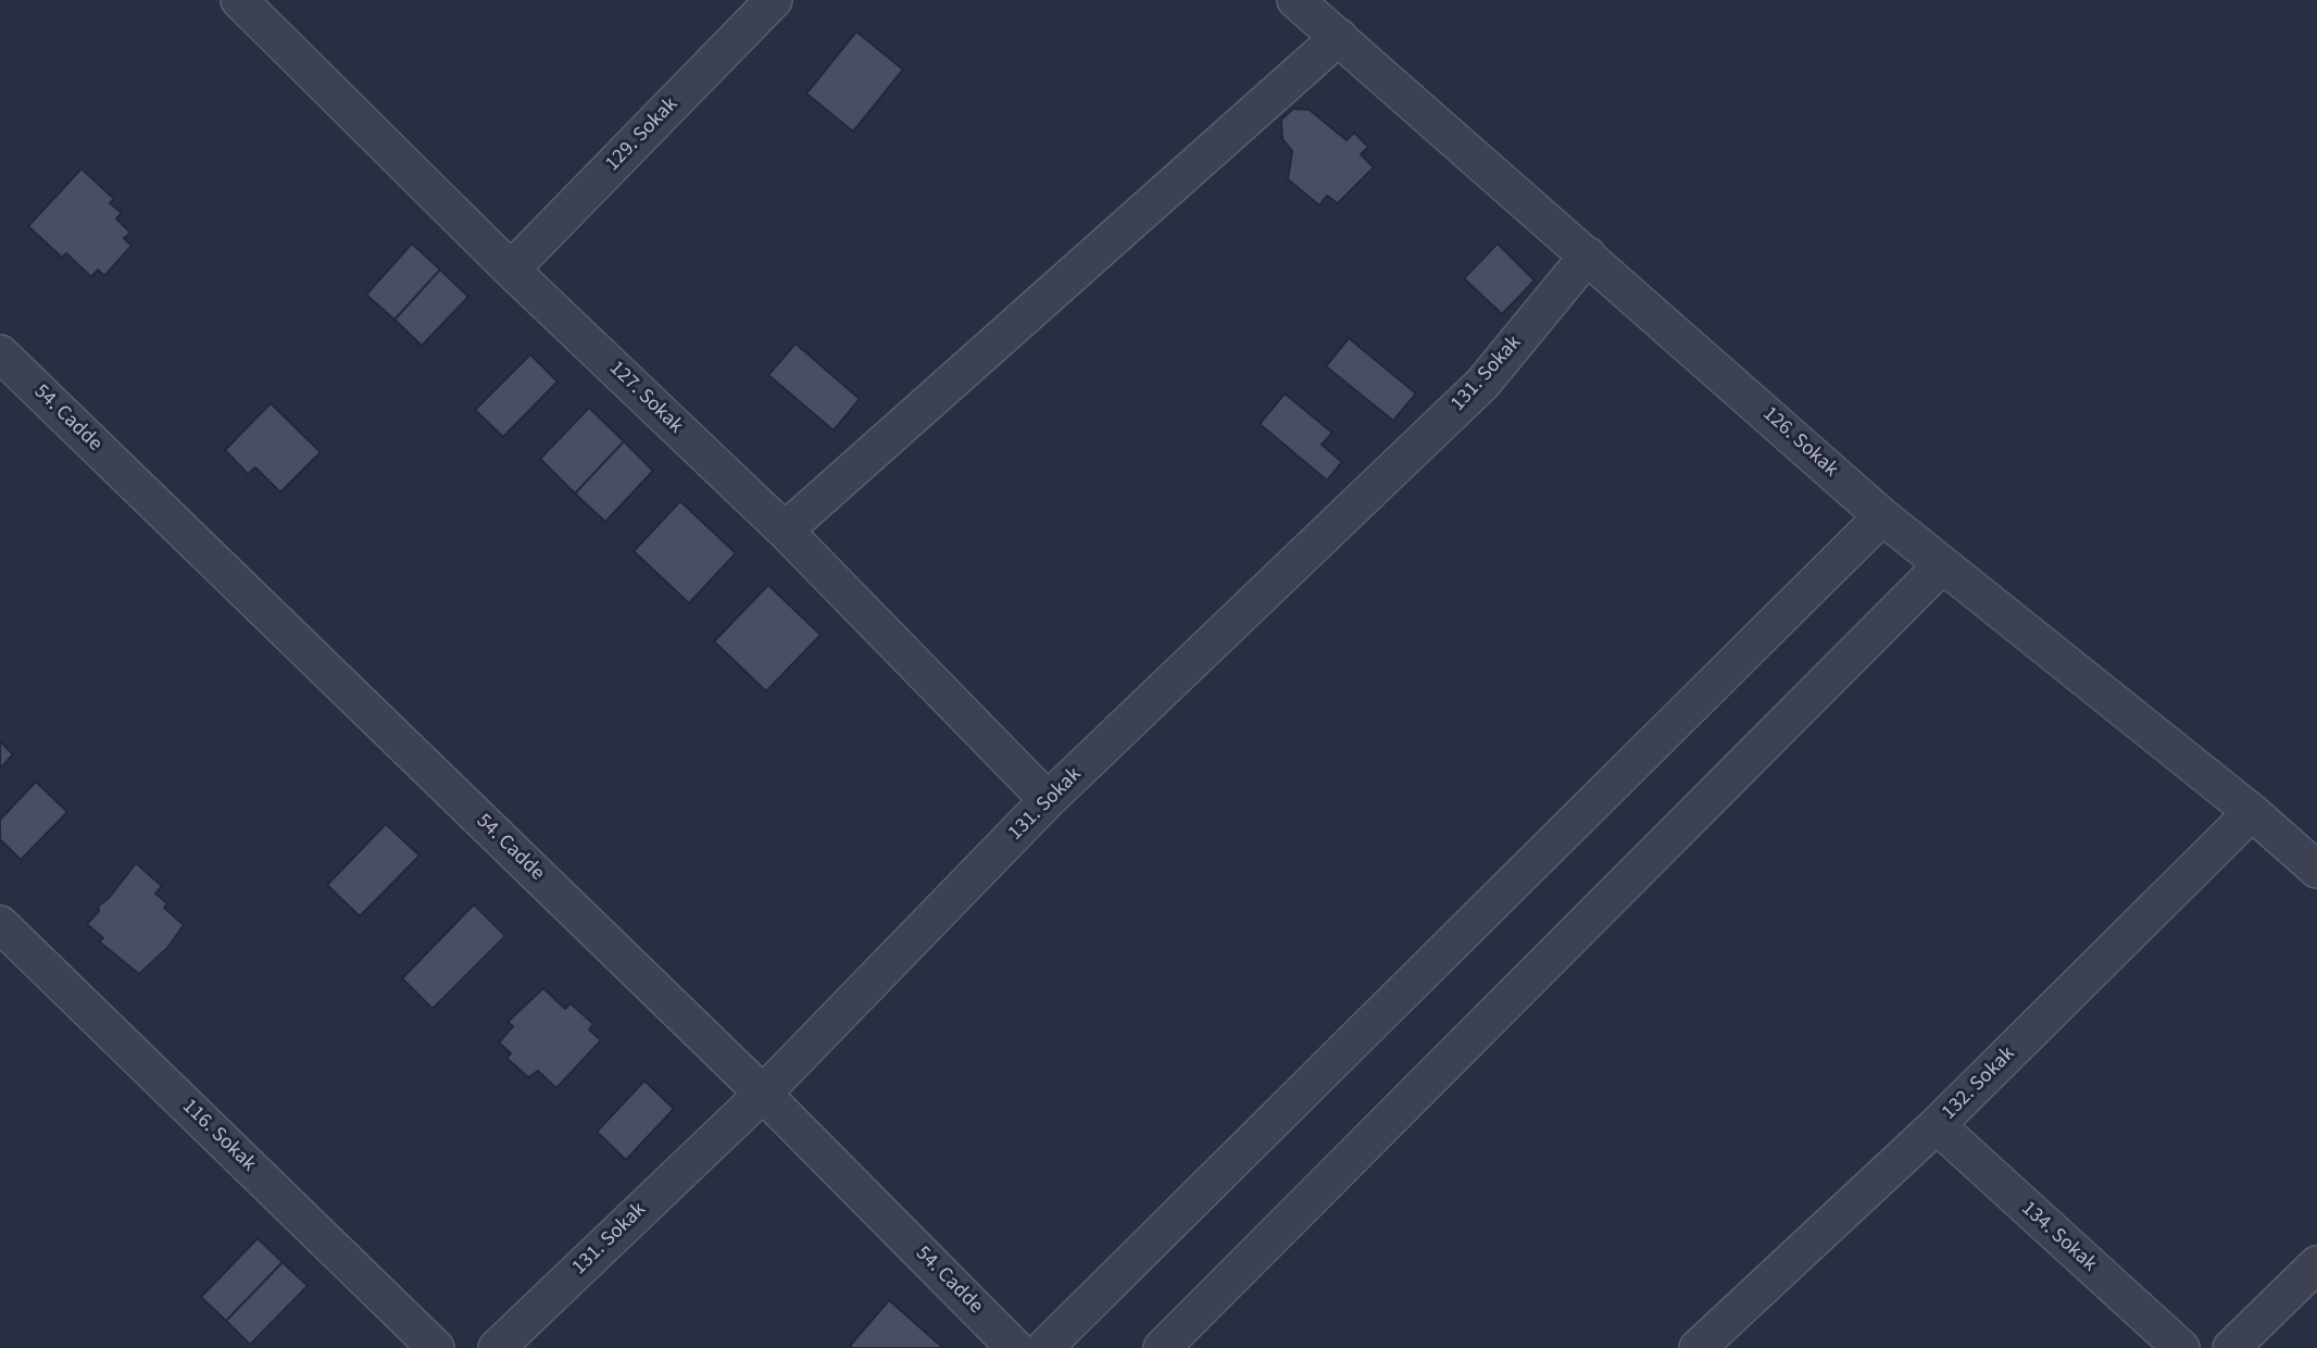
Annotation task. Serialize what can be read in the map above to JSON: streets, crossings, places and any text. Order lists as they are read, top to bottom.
{
  "streets": {
    "street": [
      "129. Sokak",
      "131. Sokak",
      "127. Sokak",
      "54. Cadde",
      "126. Sokak",
      "132. Sokak",
      "116. Sokak",
      "134. Sokak"
    ]
  },
  "crossings": [
    ["129. Sokak", "127. Sokak"],
    ["131. Sokak", "127. Sokak"],
    ["131. Sokak", "54. Cadde"],
    ["131. Sokak", "126. Sokak"],
    ["126. Sokak", "132. Sokak"],
    ["132. Sokak", "134. Sokak"]
  ]
}
